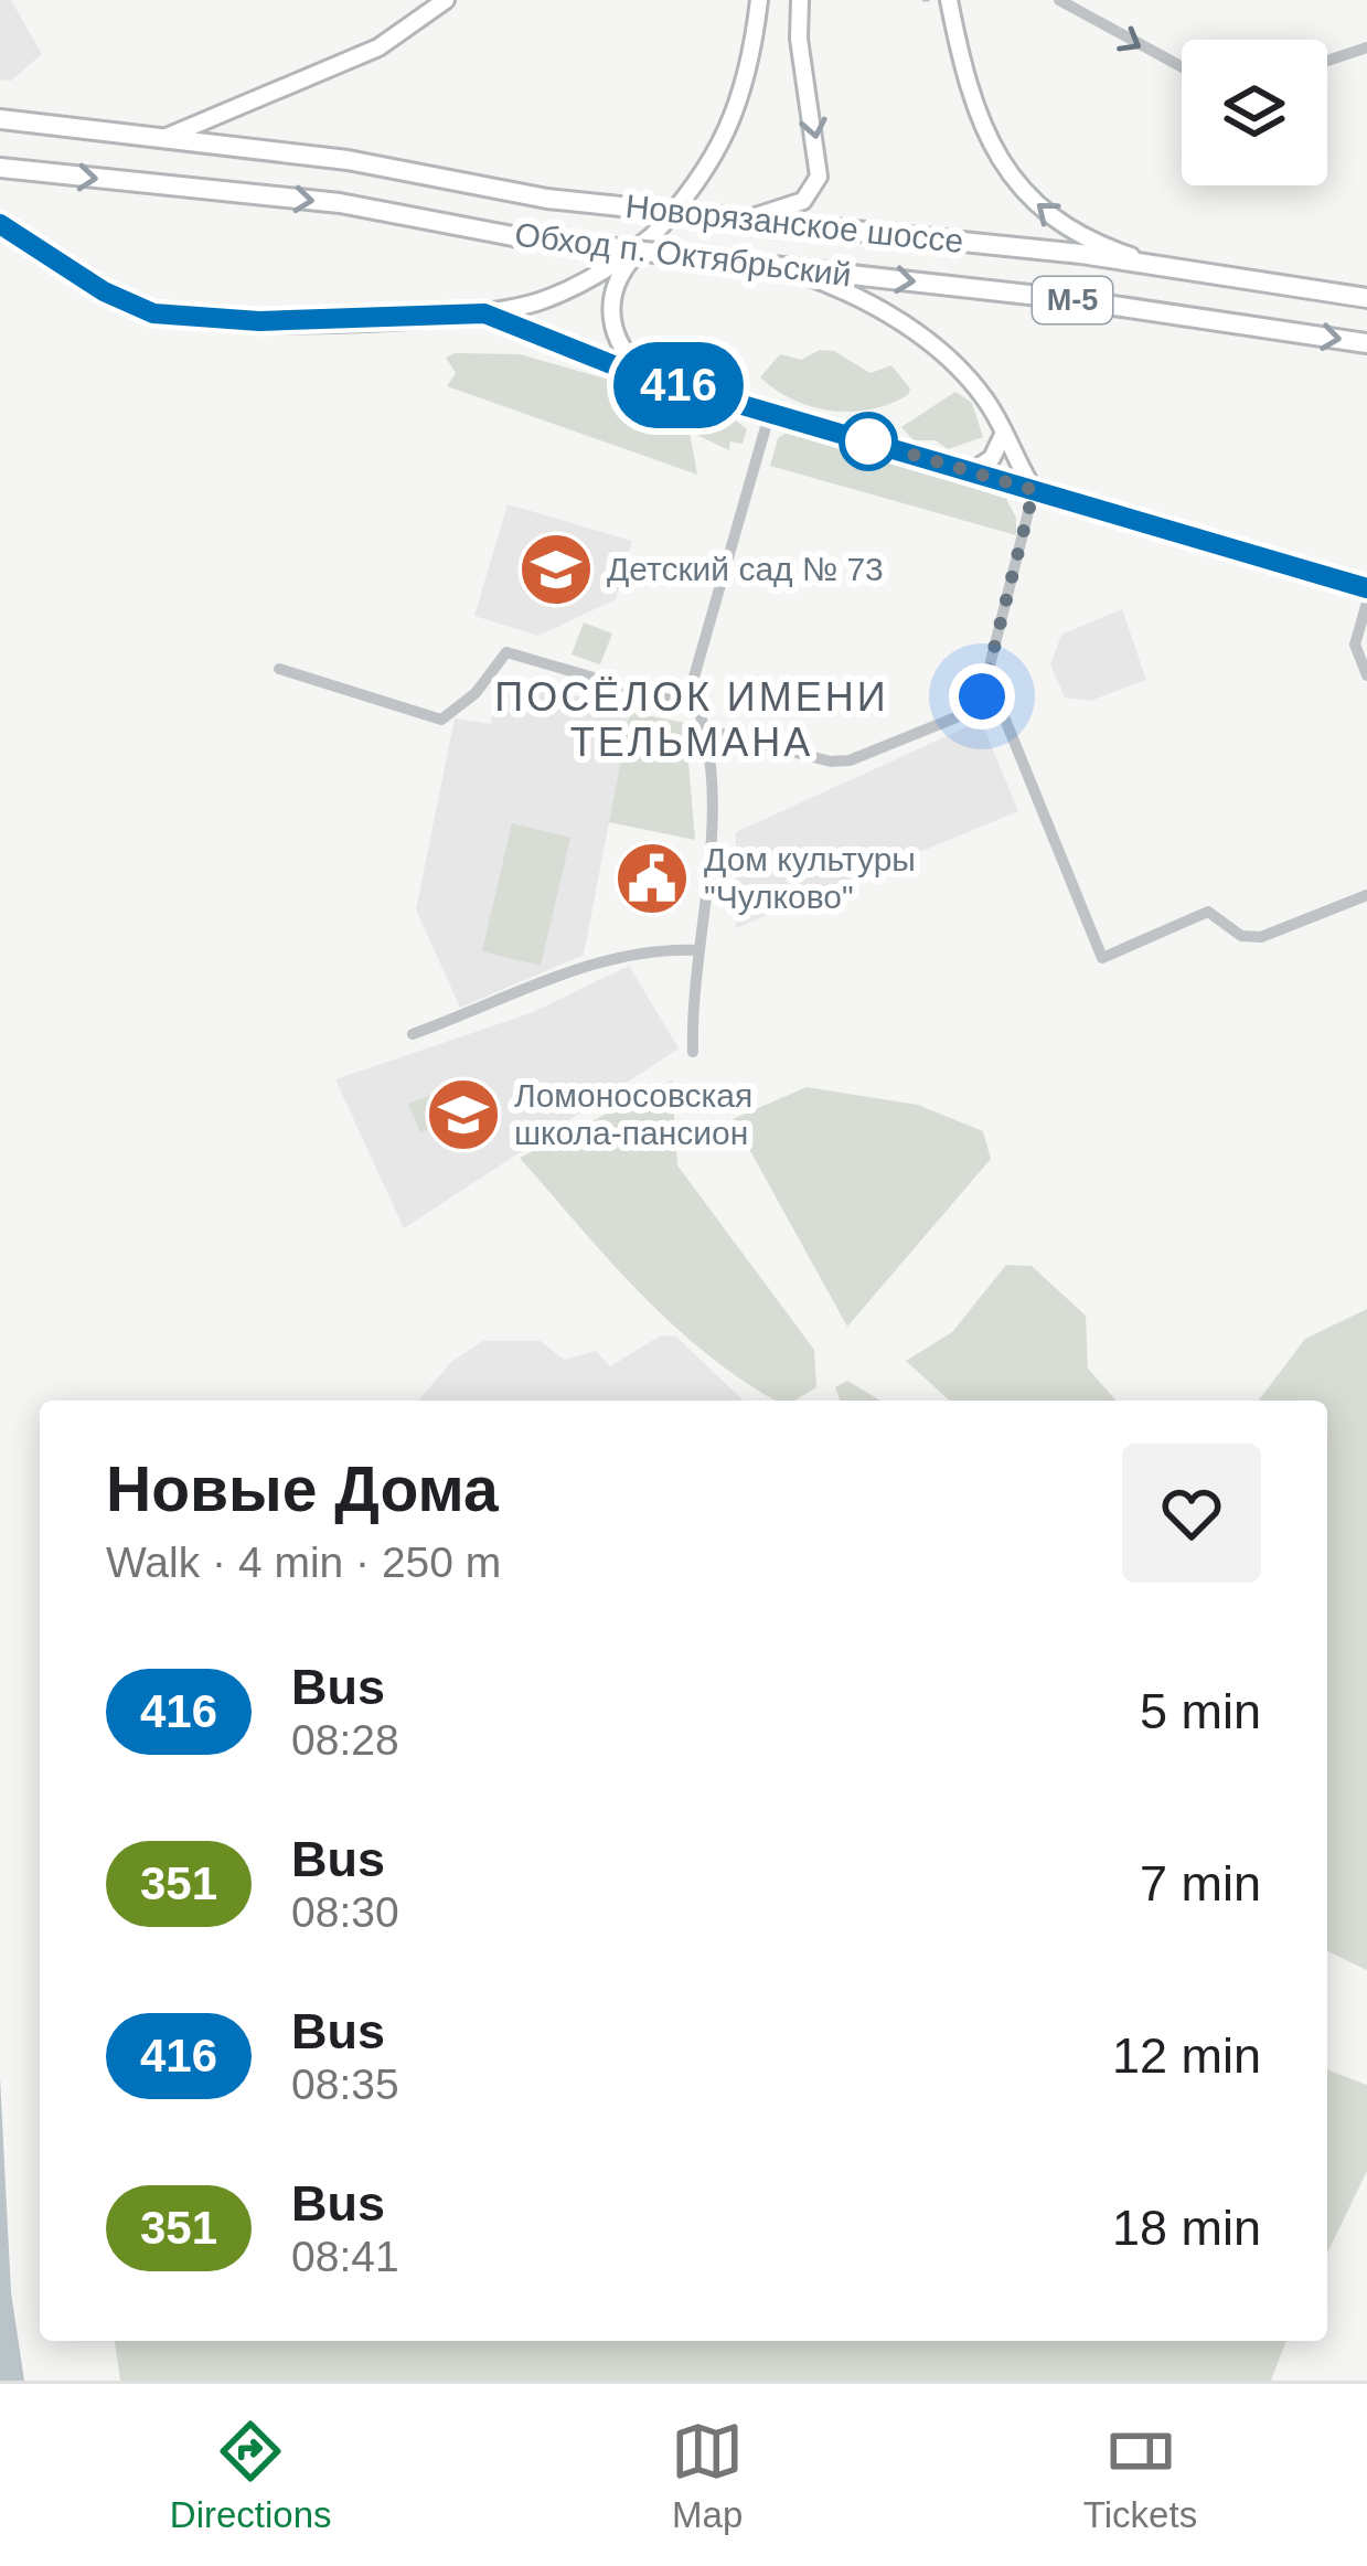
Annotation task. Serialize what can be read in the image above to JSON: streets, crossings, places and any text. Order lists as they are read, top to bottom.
{
  "streets": {
    "highway": ["Новорязанское шоссе", "Обход п. Октябрьский", "М-5"]
  },
  "crossings": [
    ["Новорязанское шоссе", "М-5"]
  ],
  "one_way": ["Обход п. Октябрьский"],
  "districts": ["ПОСЁЛОК ИМЕНИ ТЕЛЬМАНА"],
  "places": {
    "school or university": ["Детский сад № 73", "Ломоносовская школа-пансион"],
    "public building": ["Дом культуры \"Чулково\""]
  },
  "lines": ["bus line 416"],
  "page": {
    "on_map": "416",
    "heading": ["Новые Дома", "Walk · 4 min · 250 m"],
    "list": [
      {
        "mark": "416",
        "name": "Bus",
        "note": "08:28",
        "value": "5 min"
      },
      {
        "mark": "351",
        "name": "Bus",
        "note": "08:30",
        "value": "7 min"
      },
      {
        "mark": "416",
        "name": "Bus",
        "note": "08:35",
        "value": "12 min"
      },
      {
        "mark": "351",
        "name": "Bus",
        "note": "08:41",
        "value": "18 min"
      }
    ],
    "tabs": ["Directions", "Map", "Tickets"]
  }
}
